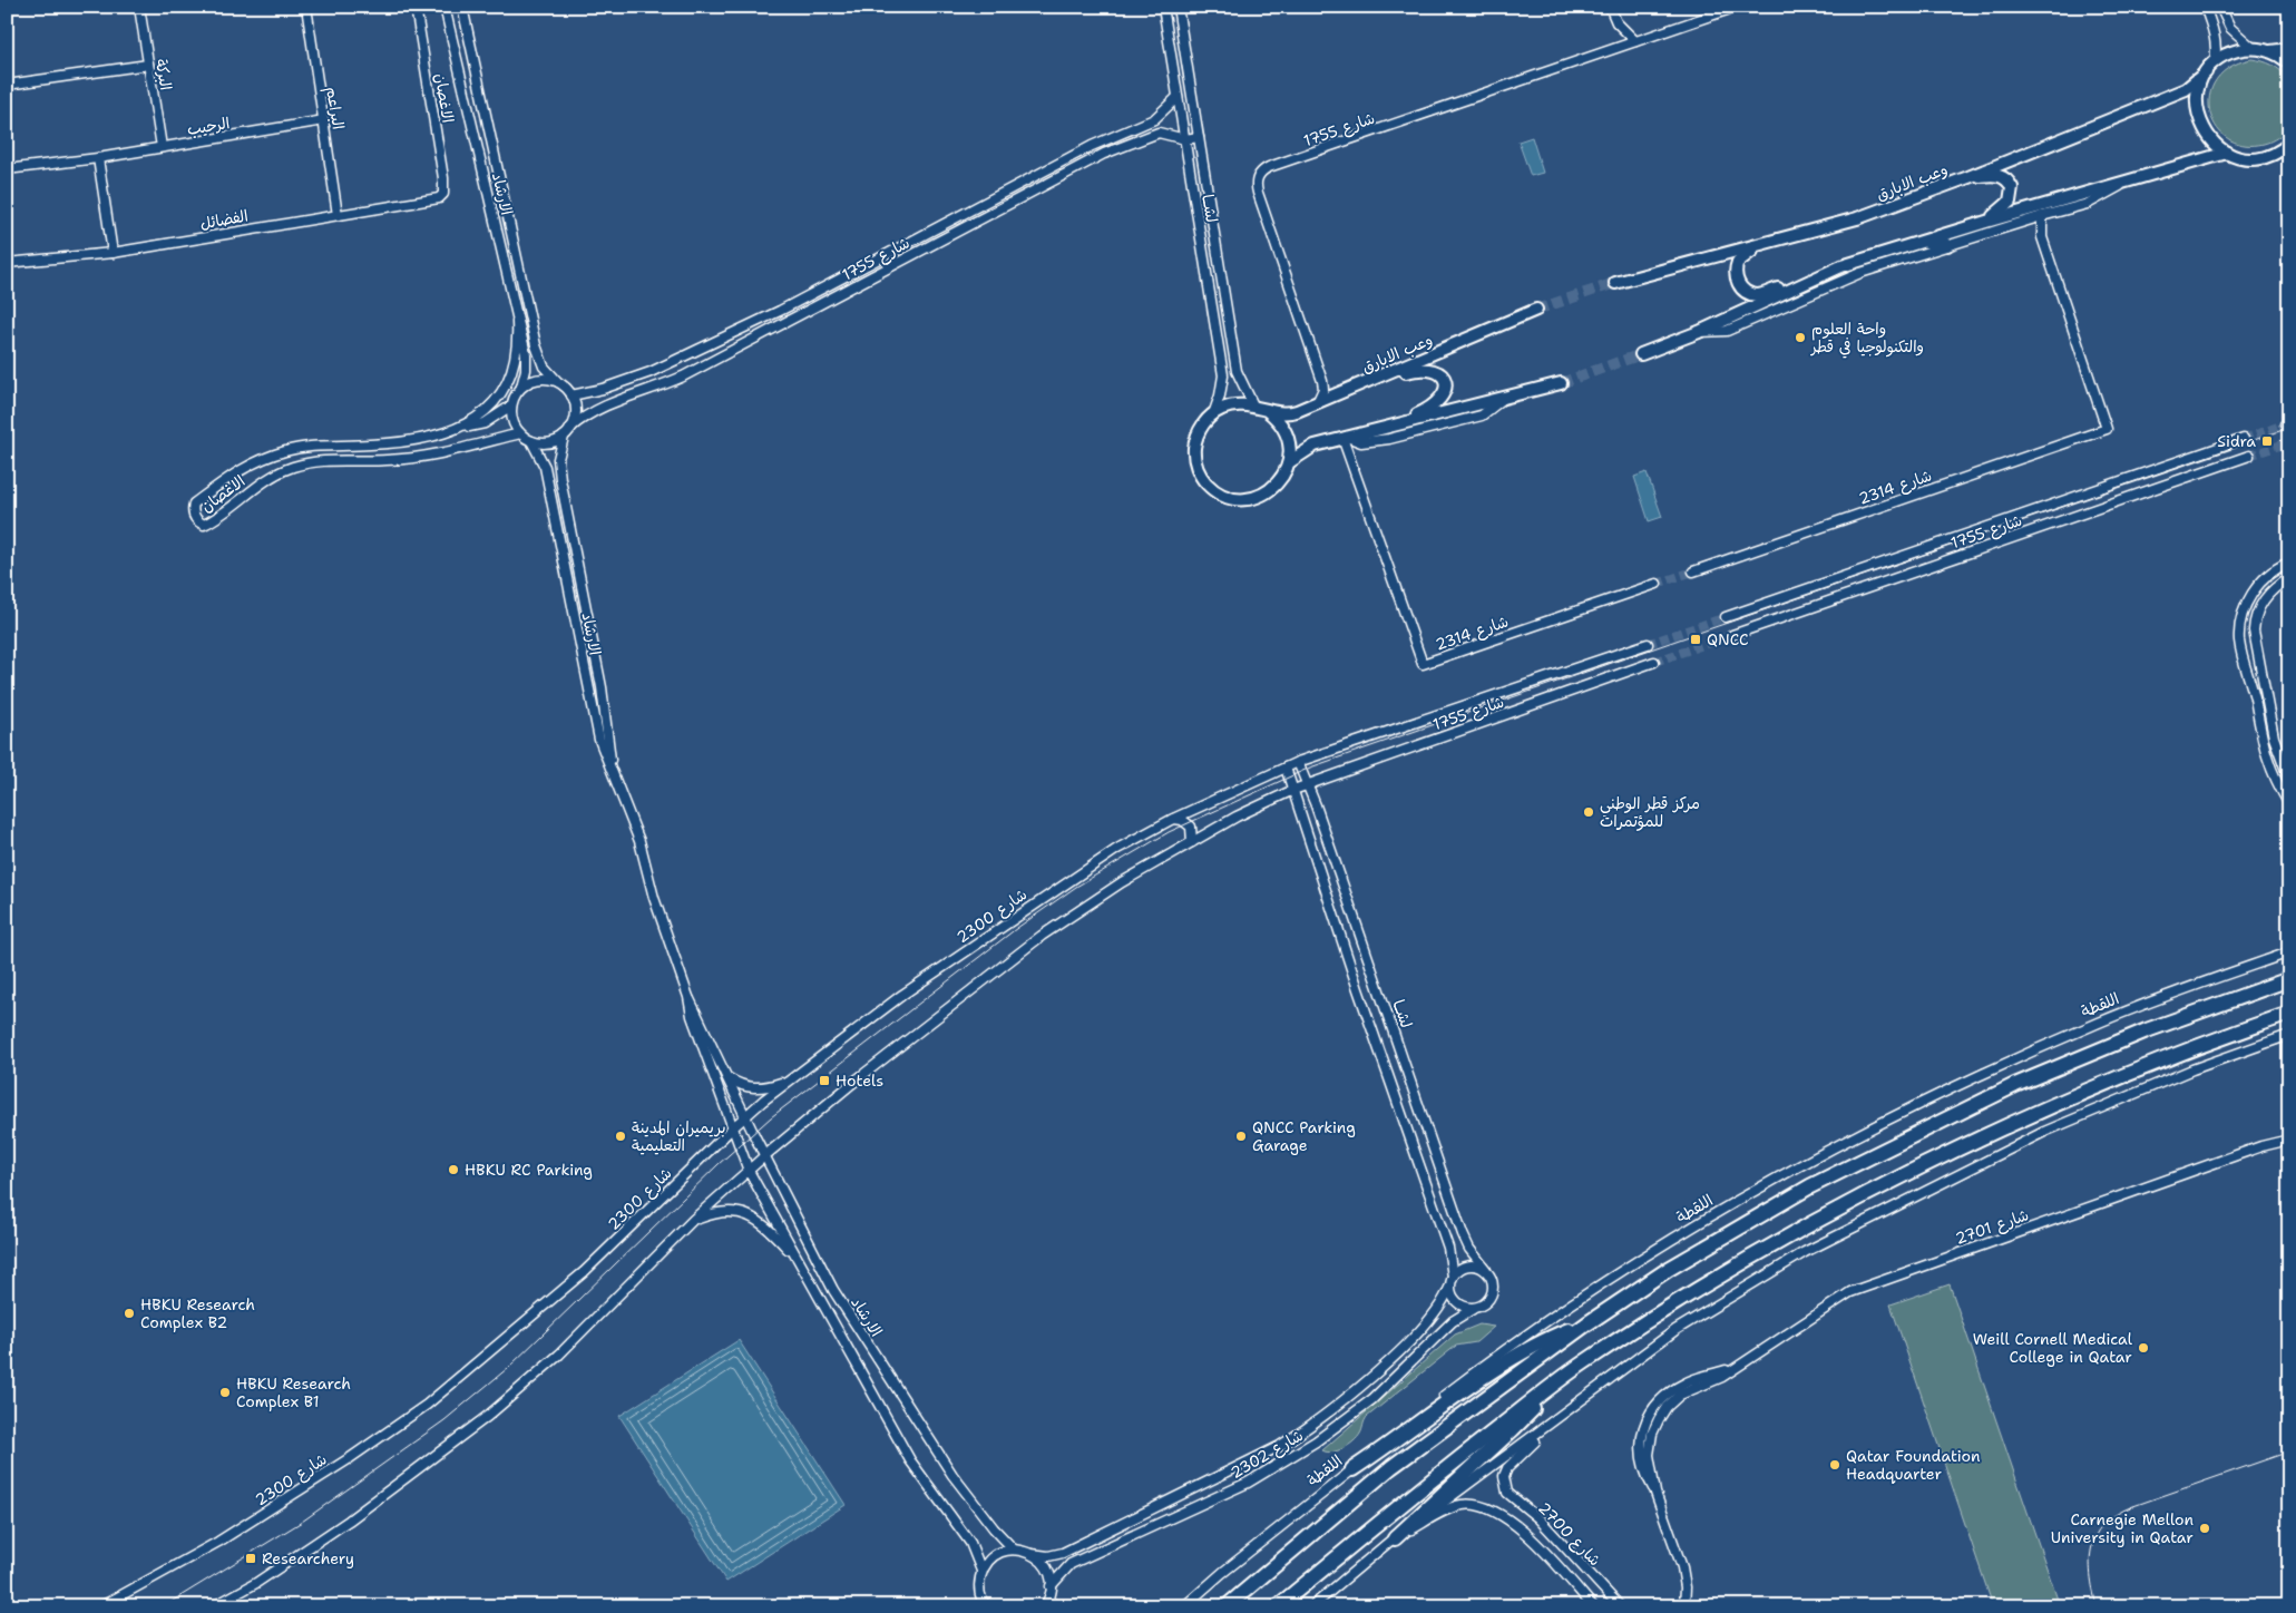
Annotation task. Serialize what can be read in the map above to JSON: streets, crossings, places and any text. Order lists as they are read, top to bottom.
{
  "streets": {
    "street": [
      "البركة",
      "الاغصان",
      "البراعم",
      "الرحيب",
      "شارع 1755",
      "وعب الابارق",
      "الارشاد",
      "لشــا",
      "الفضائل",
      "شارع 2314",
      "شارع 2300",
      "اللقطة",
      "شارع 2701",
      "شارع 2302",
      "شارع 2700"
    ]
  },
  "crossings": [
    ["البركة", "الرحيب"],
    ["الاغصان", "شارع 1755"],
    ["الاغصان", "الارشاد"],
    ["الاغصان", "الفضائل"],
    ["البراعم", "الرحيب"],
    ["البراعم", "الفضائل"],
    ["شارع 1755", "الارشاد"],
    ["شارع 1755", "لشــا"],
    ["شارع 1755", "شارع 2300"],
    ["وعب الابارق", "لشــا"],
    ["الارشاد", "شارع 2300"],
    ["الارشاد", "شارع 2302"],
    ["لشــا", "شارع 2302"]
  ],
  "places": {
    "other": [
      "واحة العلوم والتكنولوجيا في قطر",
      "مركز قطر الوطني للمؤتمرات",
      "بريميران المدينة التعليمية",
      "QNCC Parking Garage",
      "HBKU RC Parking",
      "HBKU Research Complex B2",
      "Weill Cornell Medical College in Qatar",
      "HBKU Research Complex B1",
      "Qatar Foundation Headquarter",
      "Carnegie Mellon University in Qatar"
    ],
    "transit": [
      "Sidra",
      "QNCC",
      "Hotels",
      "Researchery"
    ]
  }
}
